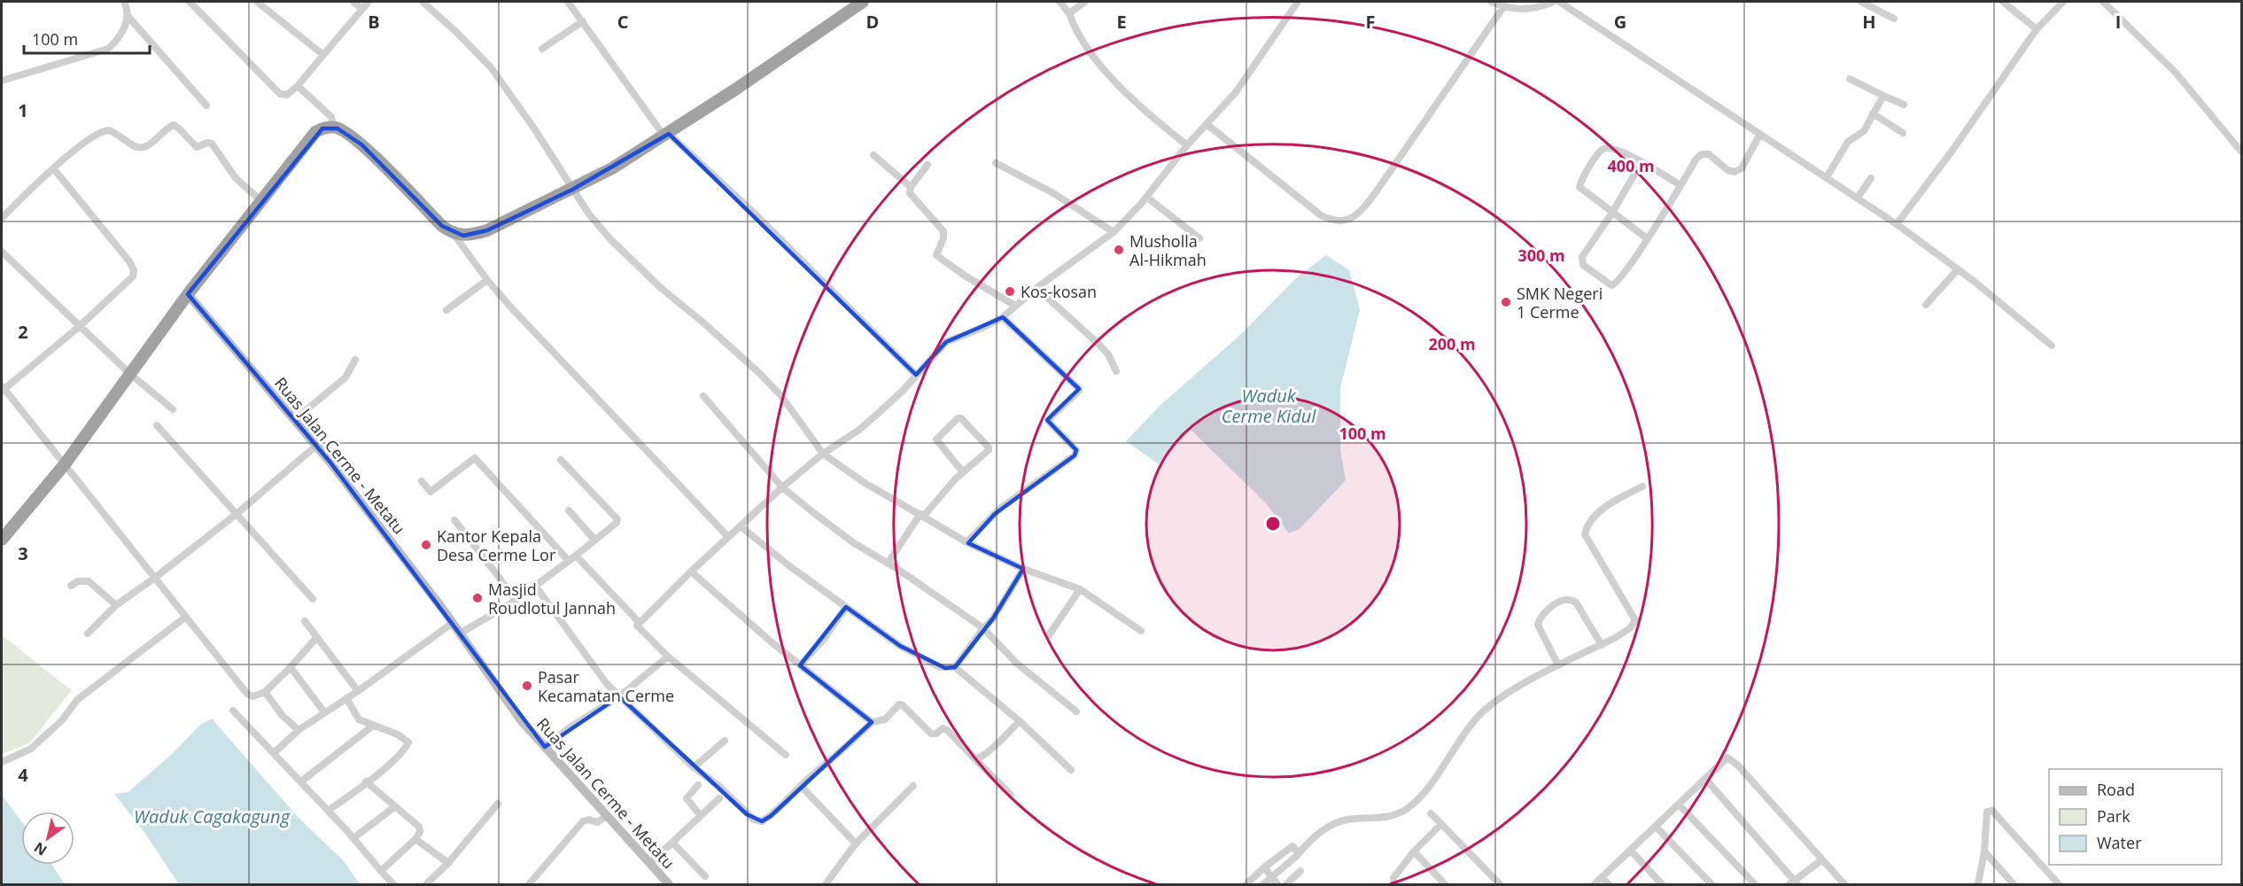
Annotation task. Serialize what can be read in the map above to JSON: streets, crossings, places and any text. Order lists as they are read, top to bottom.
{
  "streets": {
    "main road": ["Ruas Jalan Cerme - Metatu"]
  },
  "water": ["Waduk Cerme Kidul", "Waduk Cagakagung"],
  "places": [
    "Musholla Al-Hikmah",
    "Kos-kosan",
    "SMK Negeri 1 Cerme",
    "Kantor Kepala Desa Cerme Lor",
    "Masjid Roudlotul Jannah",
    "Pasar Kecamatan Cerme"
  ],
  "legend": ["Road", "Park", "Water"],
  "scale_bar": "100 m",
  "north": "bottom left",
  "grid": {
    "columns": [
      "B",
      "C",
      "D",
      "E",
      "F",
      "G",
      "H",
      "I"
    ],
    "rows": [
      "1",
      "2",
      "3",
      "4"
    ]
  },
  "rings": [
    "400 m",
    "300 m",
    "200 m",
    "100 m"
  ]
}
